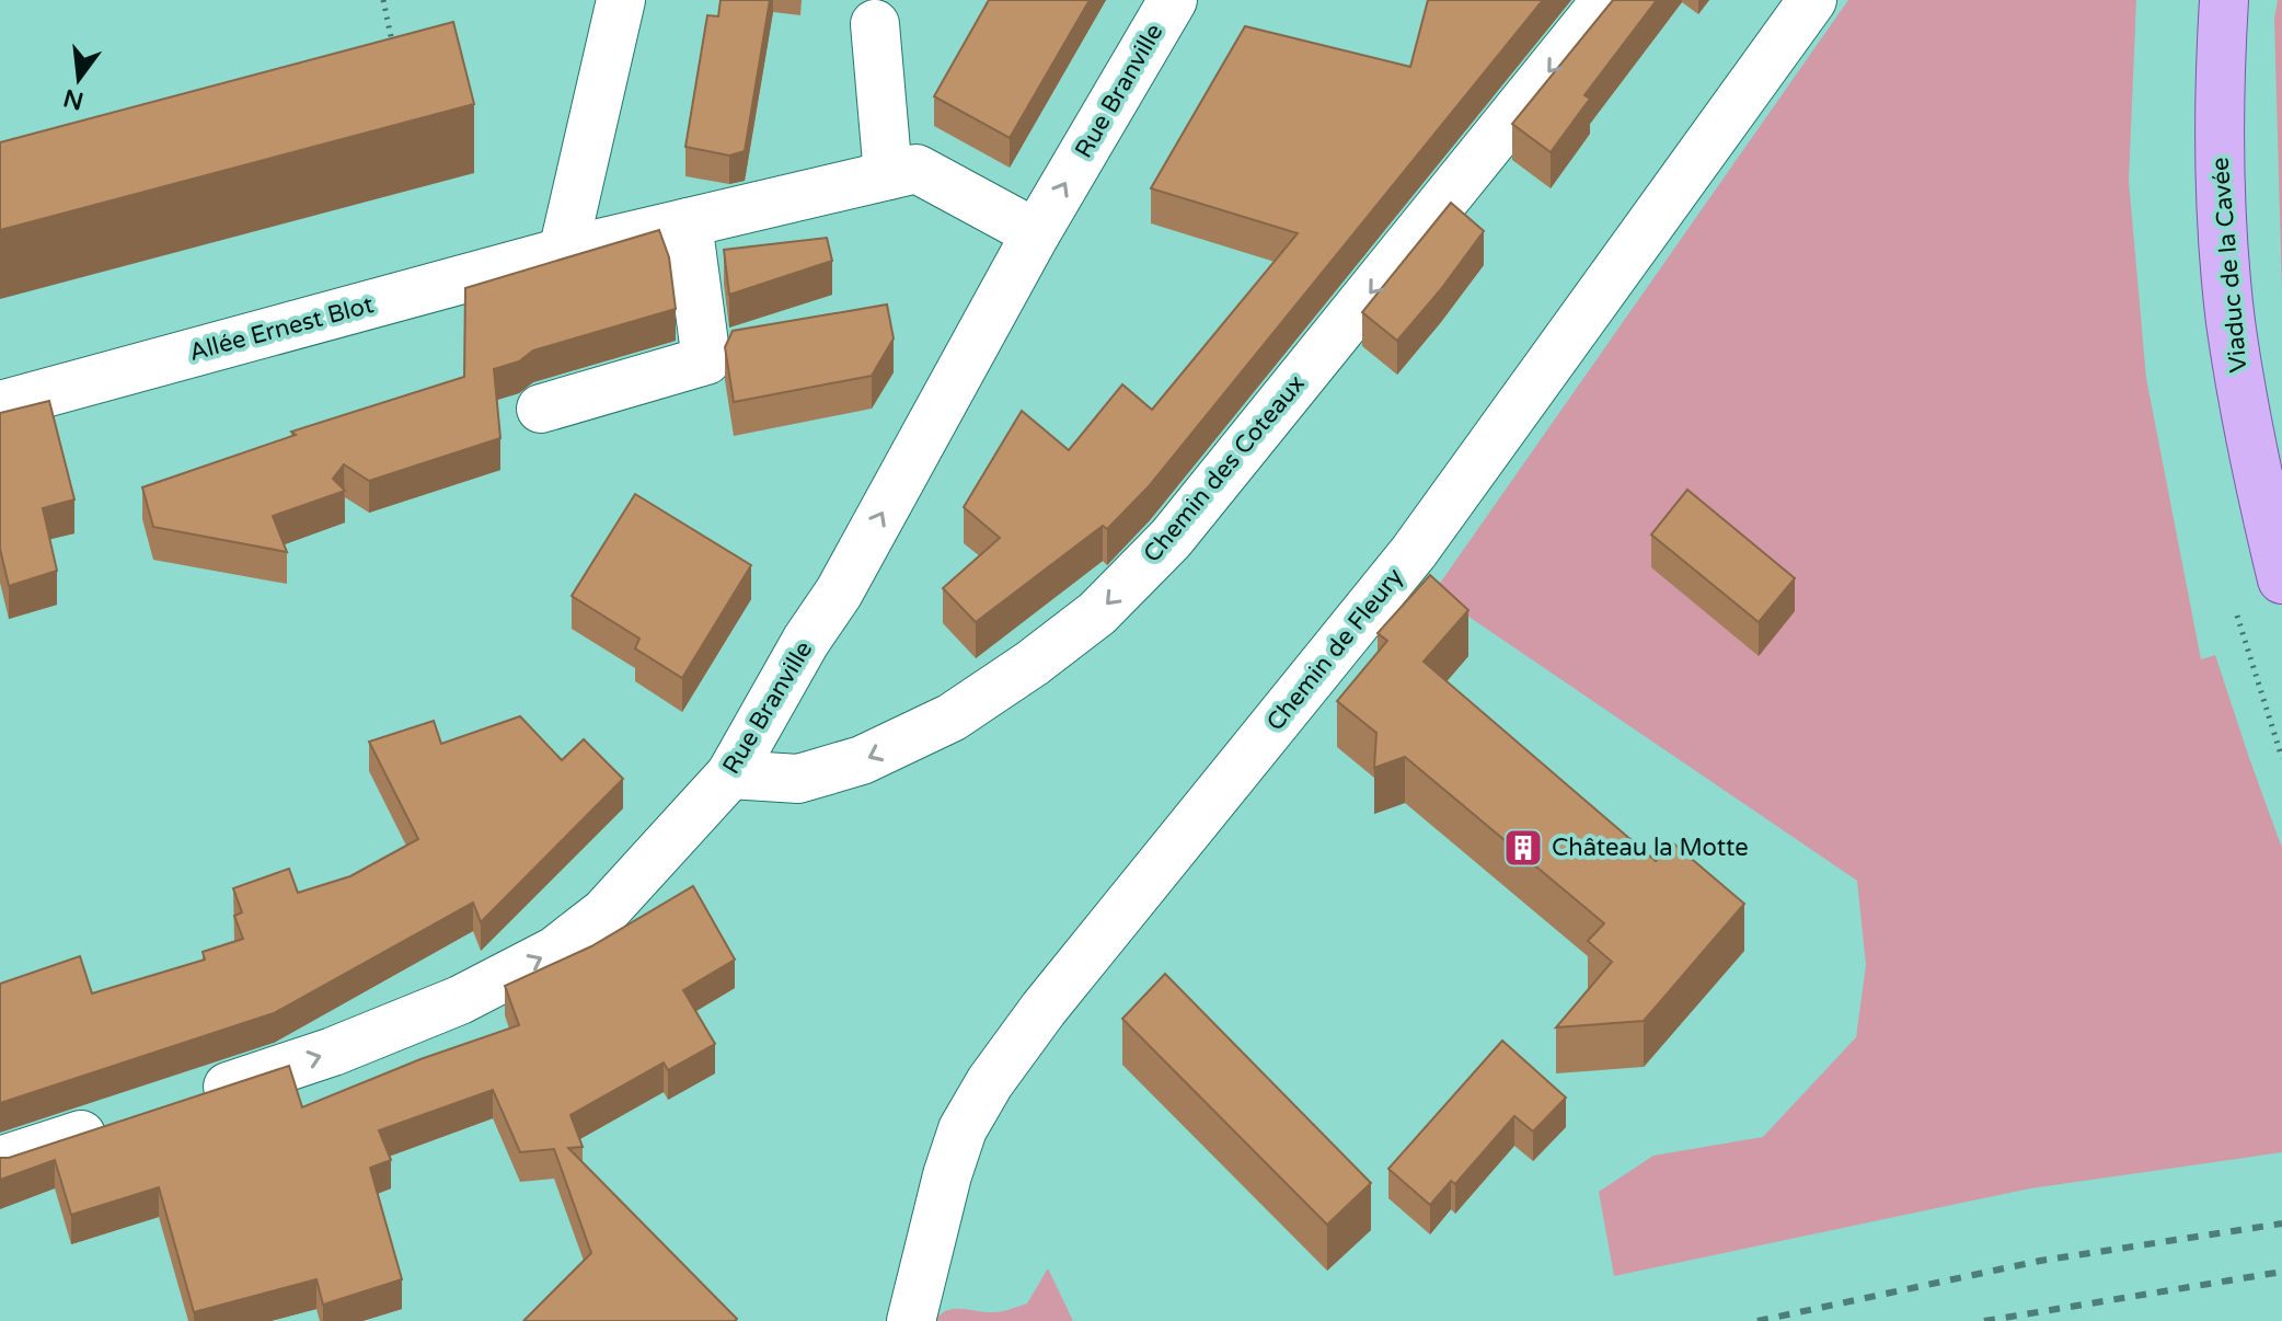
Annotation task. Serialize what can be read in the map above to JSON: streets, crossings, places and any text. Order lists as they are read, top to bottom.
{
  "streets": {
    "main road": ["Viaduc de la Cavée"],
    "street": [
      "Rue Branville",
      "Allée Ernest Blot",
      "Chemin des Coteaux",
      "Chemin de Fleury"
    ]
  },
  "crossings": [
    ["Rue Branville", "Allée Ernest Blot"],
    ["Rue Branville", "Chemin des Coteaux"]
  ],
  "one_way": ["Rue Branville", "Chemin des Coteaux"],
  "places": {
    "building": ["Château la Motte"]
  },
  "north": "bottom"
}
